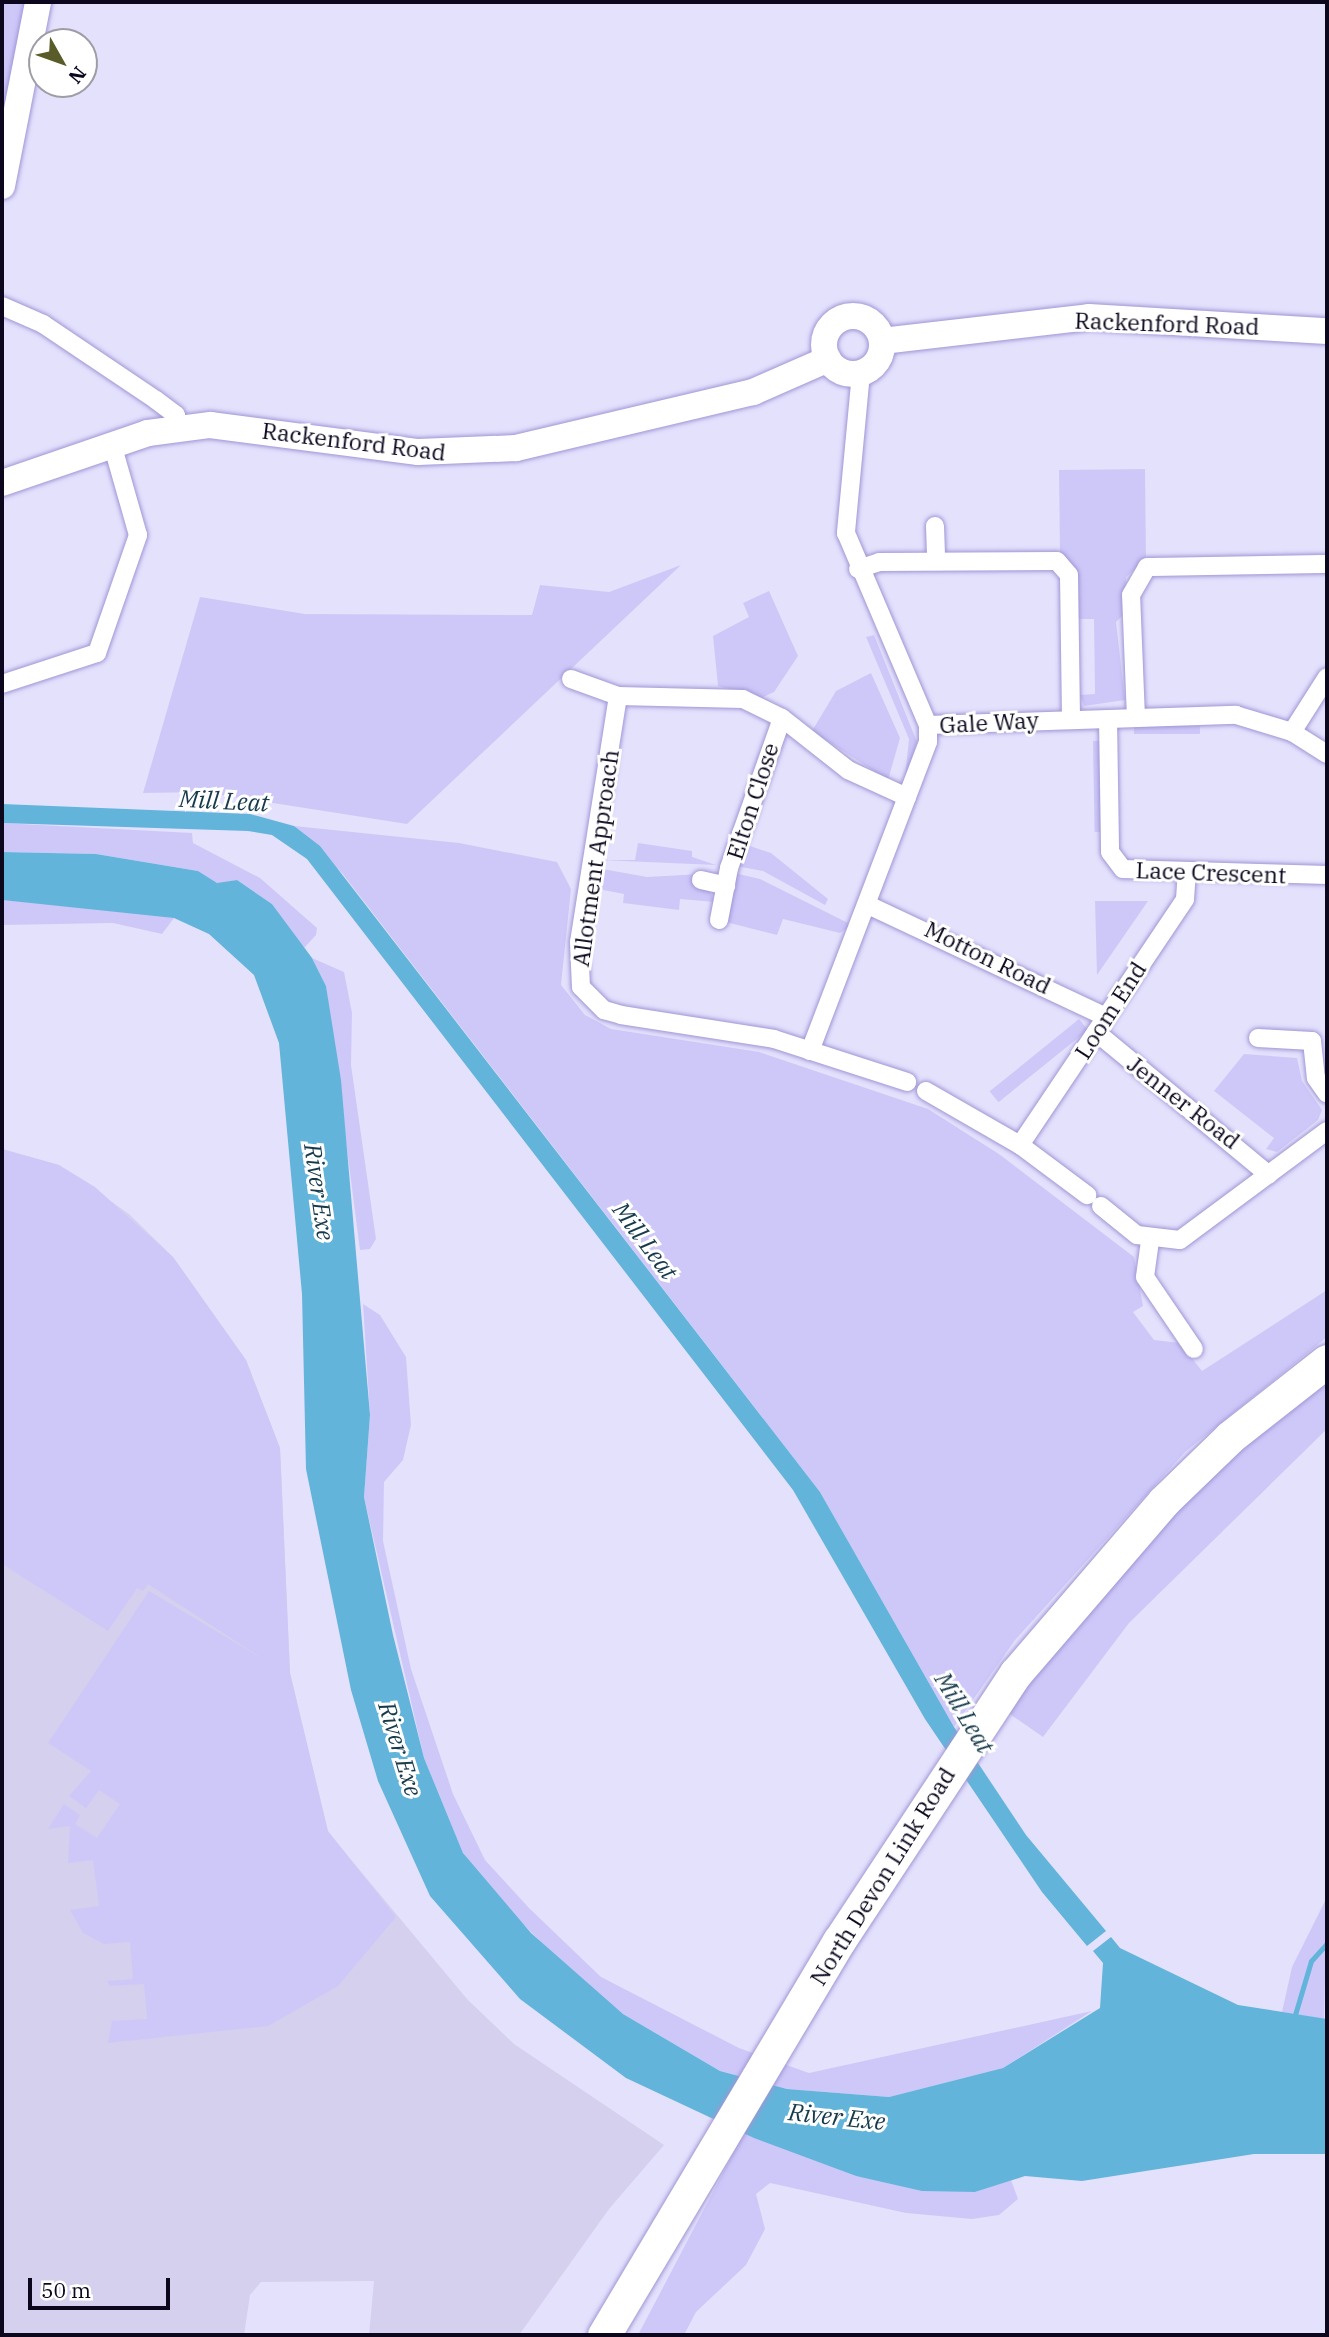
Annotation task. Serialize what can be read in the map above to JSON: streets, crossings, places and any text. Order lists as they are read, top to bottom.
{
  "streets": {
    "highway": ["North Devon Link Road"],
    "street": [
      "Rackenford Road",
      "Gale Way",
      "Elton Close",
      "Allotment Approach",
      "Lace Crescent",
      "Motton Road",
      "Loom End",
      "Jenner Road"
    ]
  },
  "crossings": [
    ["Rackenford Road", "Gale Way"],
    ["Gale Way", "Lace Crescent"],
    ["Lace Crescent", "Loom End"],
    ["Motton Road", "Loom End"],
    ["Motton Road", "Jenner Road"],
    ["Loom End", "Jenner Road"]
  ],
  "water": ["Mill Leat", "River Exe"],
  "scale_bar": "50 m",
  "north": "bottom right"
}
